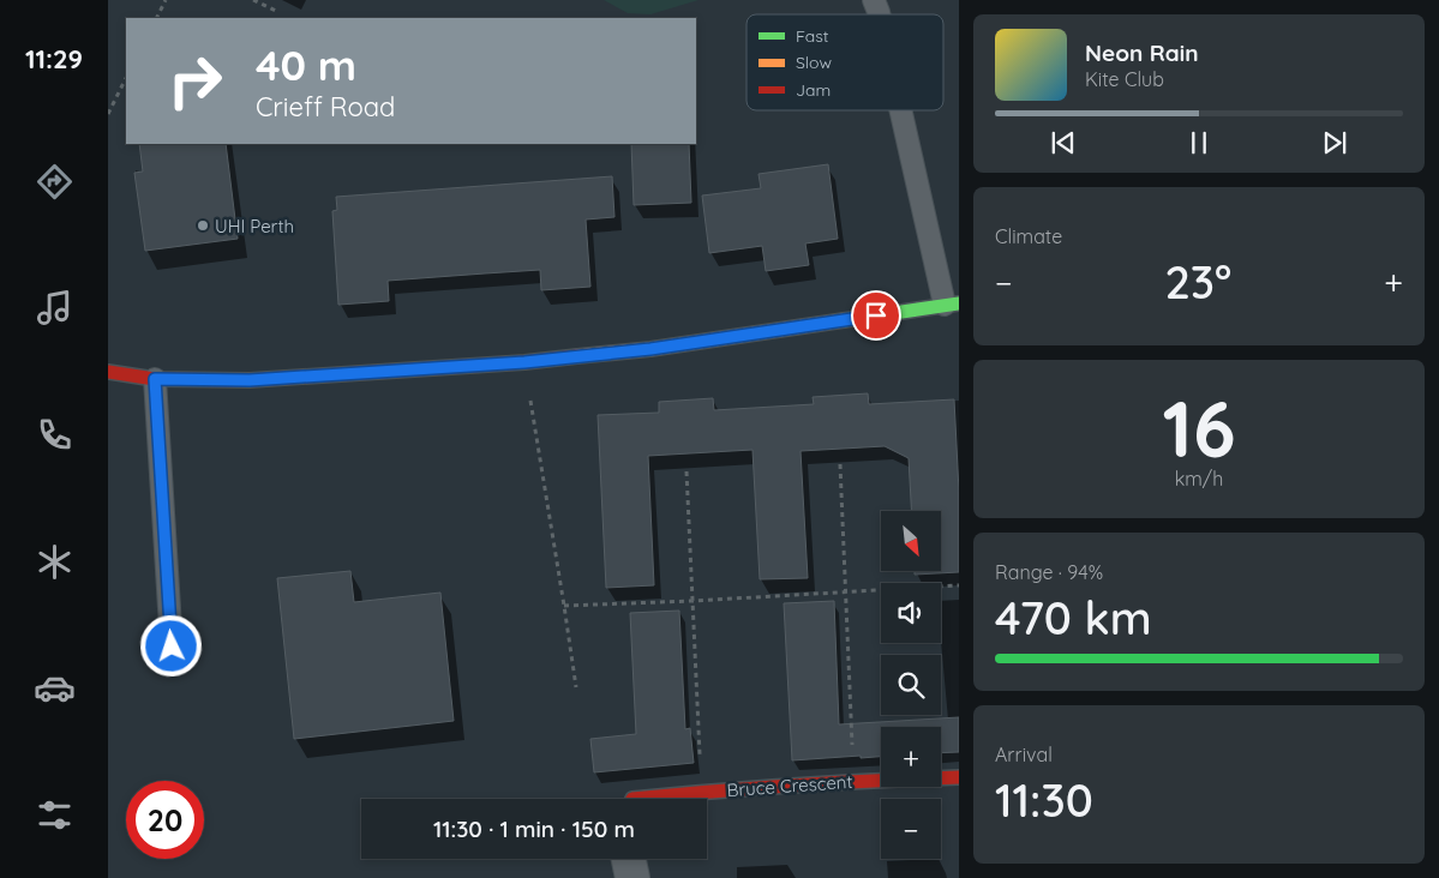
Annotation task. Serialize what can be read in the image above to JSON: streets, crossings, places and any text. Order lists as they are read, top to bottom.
{
  "streets": {
    "main road": ["Bruce Crescent"]
  },
  "places": ["UHI Perth"],
  "legend": ["Fast", "Slow", "Jam"],
  "north": "bottom right",
  "page": {
    "tabs": "11:29",
    "turn": ["40 m", "Crieff Road"],
    "song": ["Neon Rain", "Kite Club"],
    "tile": [
      "Climate",
      ["16", "km/h"],
      ["Range · 94%", "470 km"],
      ["Arrival", "11:30"]
    ],
    "heat": ["−", "23°", "+"],
    "map_buttons": ["+", "−"],
    "limit": "20",
    "trip": "11:30 · 1 min · 150 m"
  }
}
